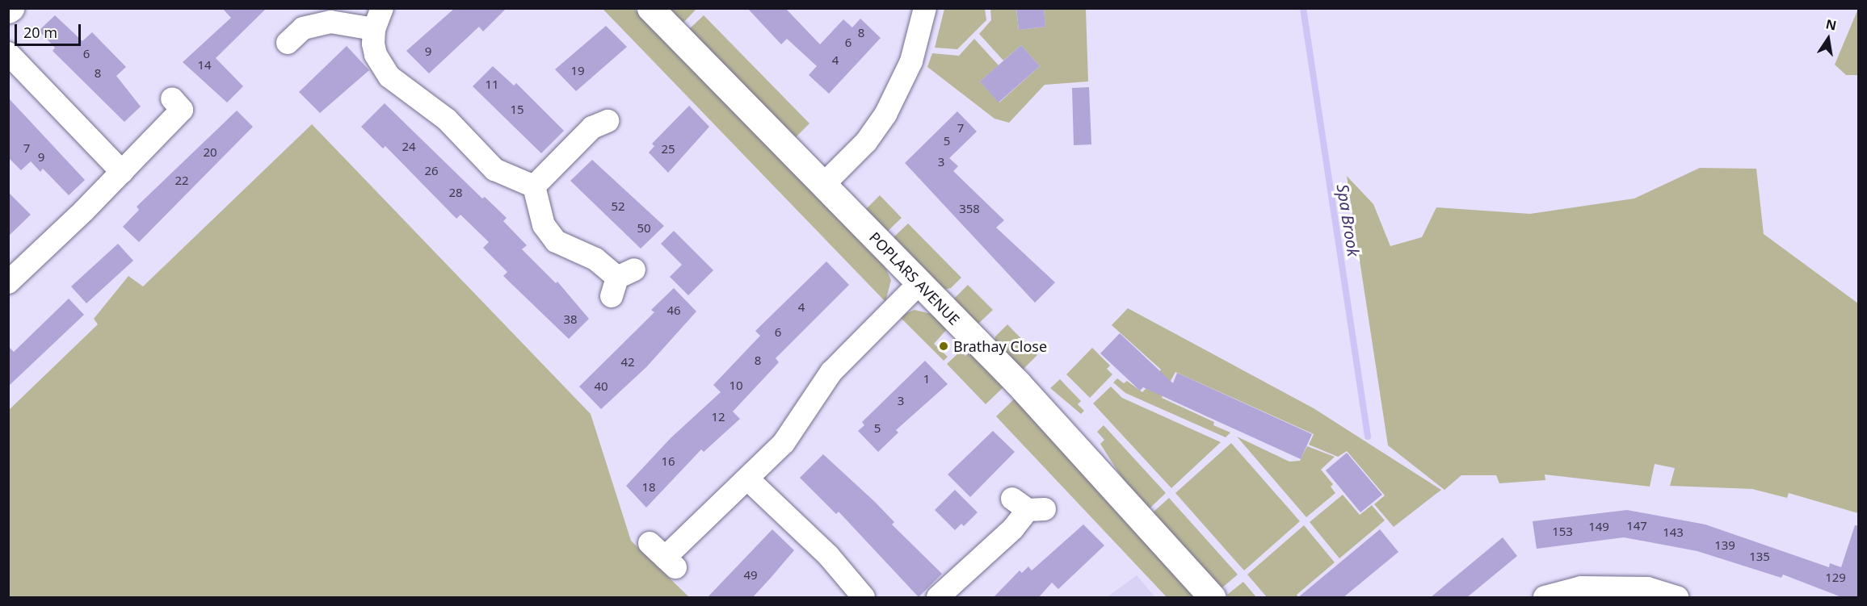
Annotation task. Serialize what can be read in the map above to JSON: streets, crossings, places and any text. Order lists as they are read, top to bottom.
{
  "streets": {
    "street": ["POPLARS AVENUE"]
  },
  "water": ["Spa Brook"],
  "places": ["Brathay Close"],
  "house_numbers": [
    "8",
    "6",
    "9",
    "6",
    "4",
    "14",
    "19",
    "8",
    "11",
    "15",
    "7",
    "5",
    "24",
    "7",
    "25",
    "20",
    "9",
    "3",
    "26",
    "22",
    "28",
    "52",
    "358",
    "50",
    "4",
    "46",
    "38",
    "6",
    "8",
    "42",
    "1",
    "10",
    "40",
    "3",
    "12",
    "5",
    "16",
    "18",
    "147",
    "149",
    "153",
    "143",
    "139",
    "135",
    "49",
    "129"
  ],
  "scale_bar": "20 m",
  "north": "top"
}
